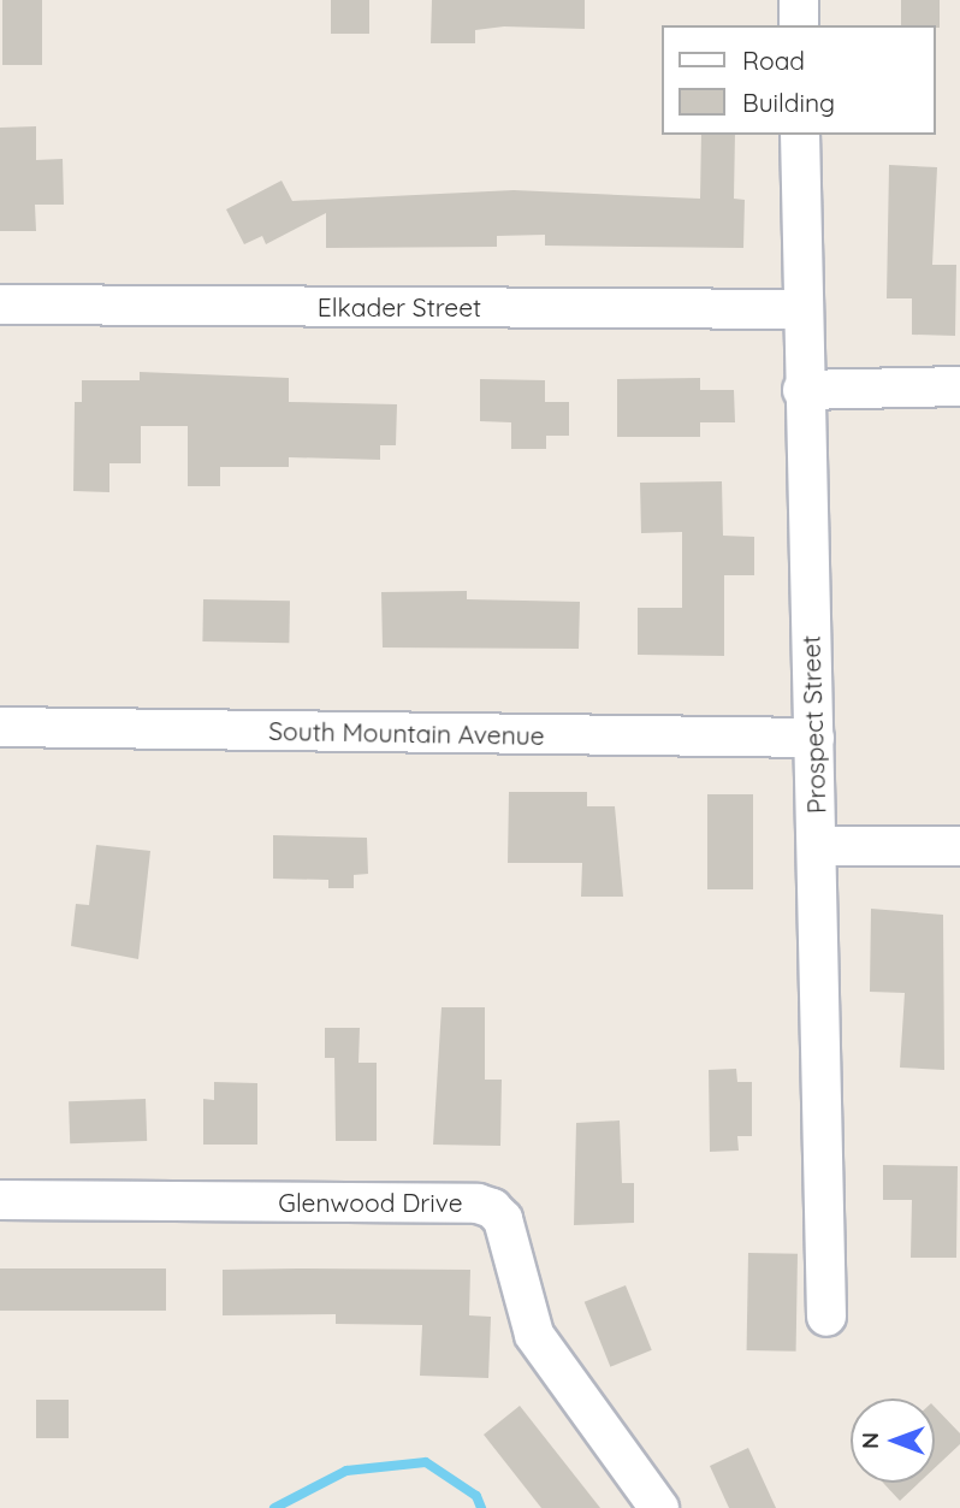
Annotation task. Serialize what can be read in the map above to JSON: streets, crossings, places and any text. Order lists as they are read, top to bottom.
{
  "streets": {
    "street": [
      "Elkader Street",
      "Prospect Street",
      "South Mountain Avenue",
      "Glenwood Drive"
    ]
  },
  "crossings": [
    ["Elkader Street", "Prospect Street"],
    ["Prospect Street", "South Mountain Avenue"]
  ],
  "legend": ["Road", "Building"],
  "north": "left"
}
